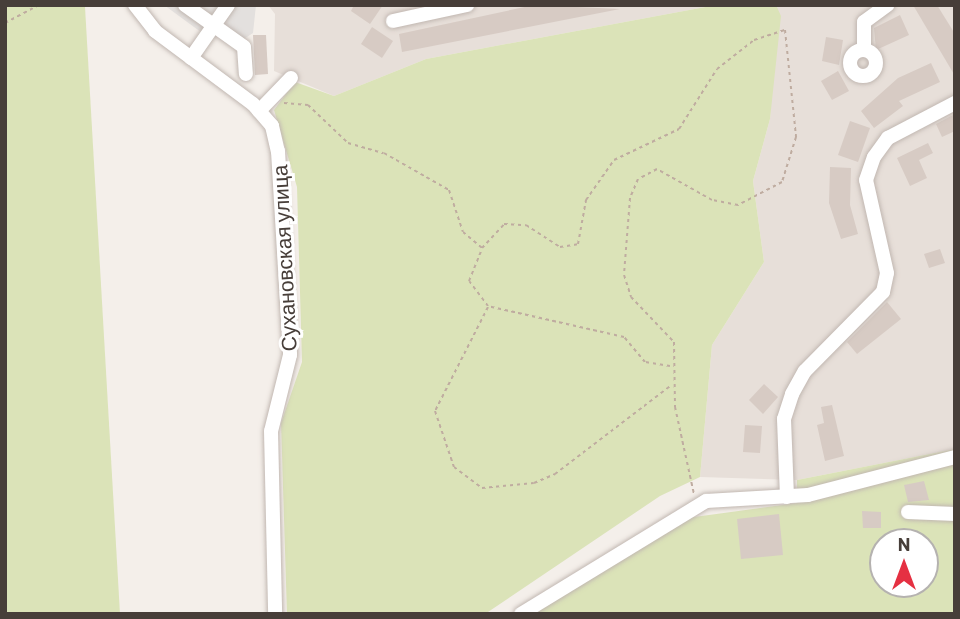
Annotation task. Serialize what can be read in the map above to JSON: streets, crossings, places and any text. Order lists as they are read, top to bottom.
{
  "streets": {
    "street": ["Сухановская улица"]
  },
  "north": "top"
}
